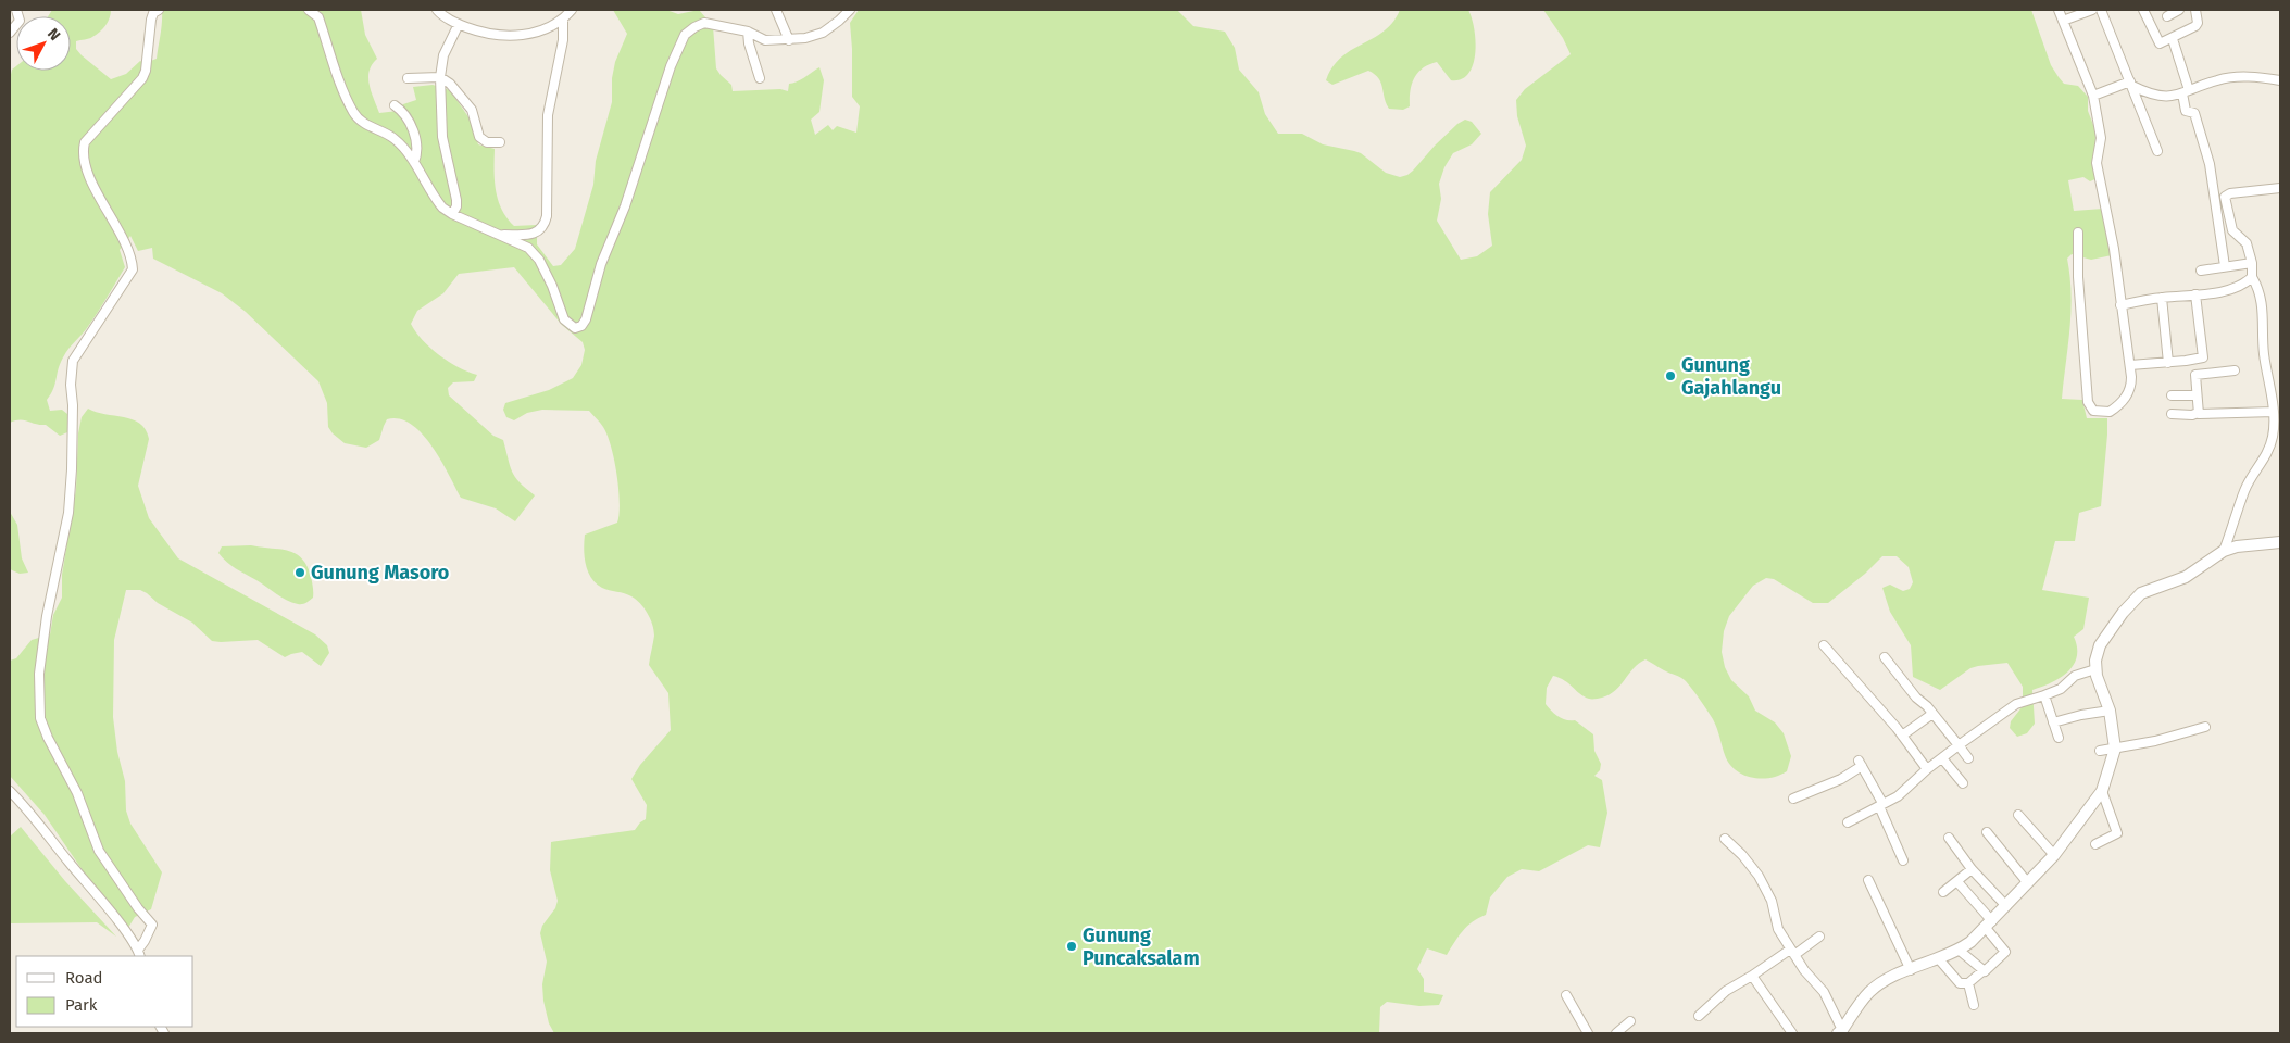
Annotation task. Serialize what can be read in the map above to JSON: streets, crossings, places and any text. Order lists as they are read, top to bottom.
{
  "places": ["Gunung Gajahlangu", "Gunung Masoro", "Gunung Puncaksalam"],
  "legend": ["Road", "Park"],
  "north": "top right"
}
